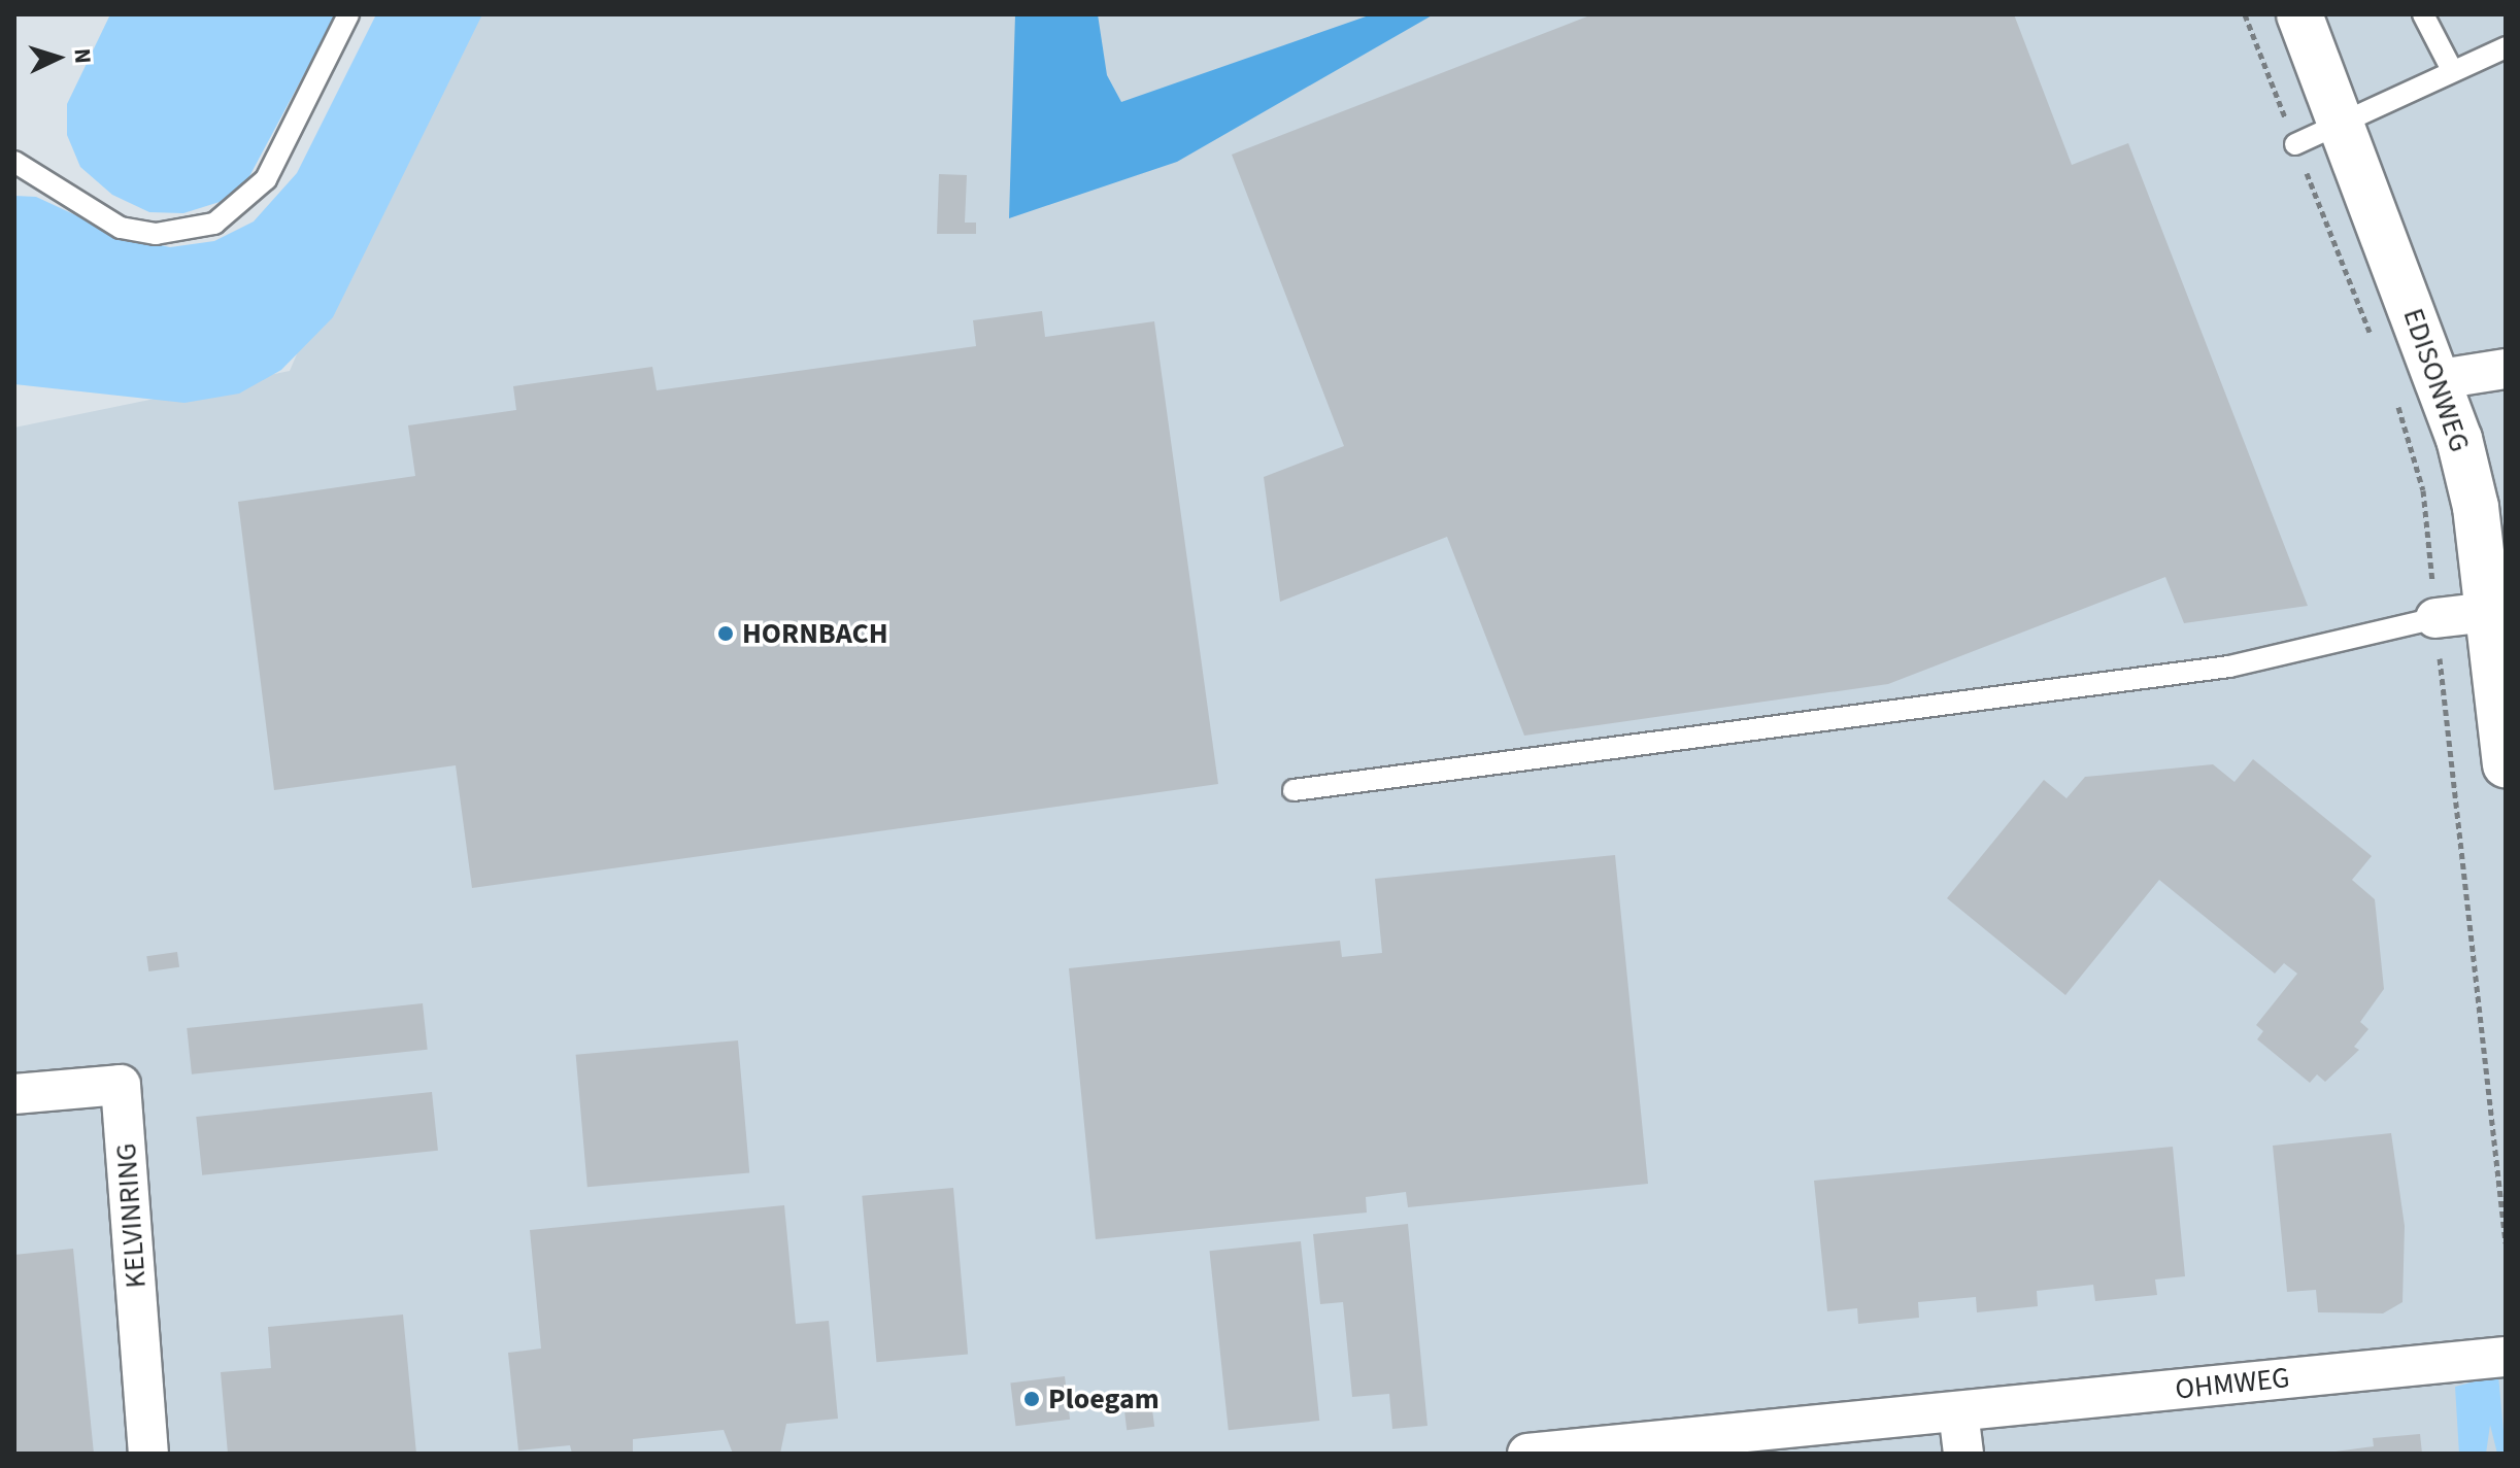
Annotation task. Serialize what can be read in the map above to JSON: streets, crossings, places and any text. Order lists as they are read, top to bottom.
{
  "streets": {
    "street": ["EDISONWEG", "KELVINRING", "OHMWEG"]
  },
  "places": ["HORNBACH", "Ploegam"],
  "north": "right"
}
